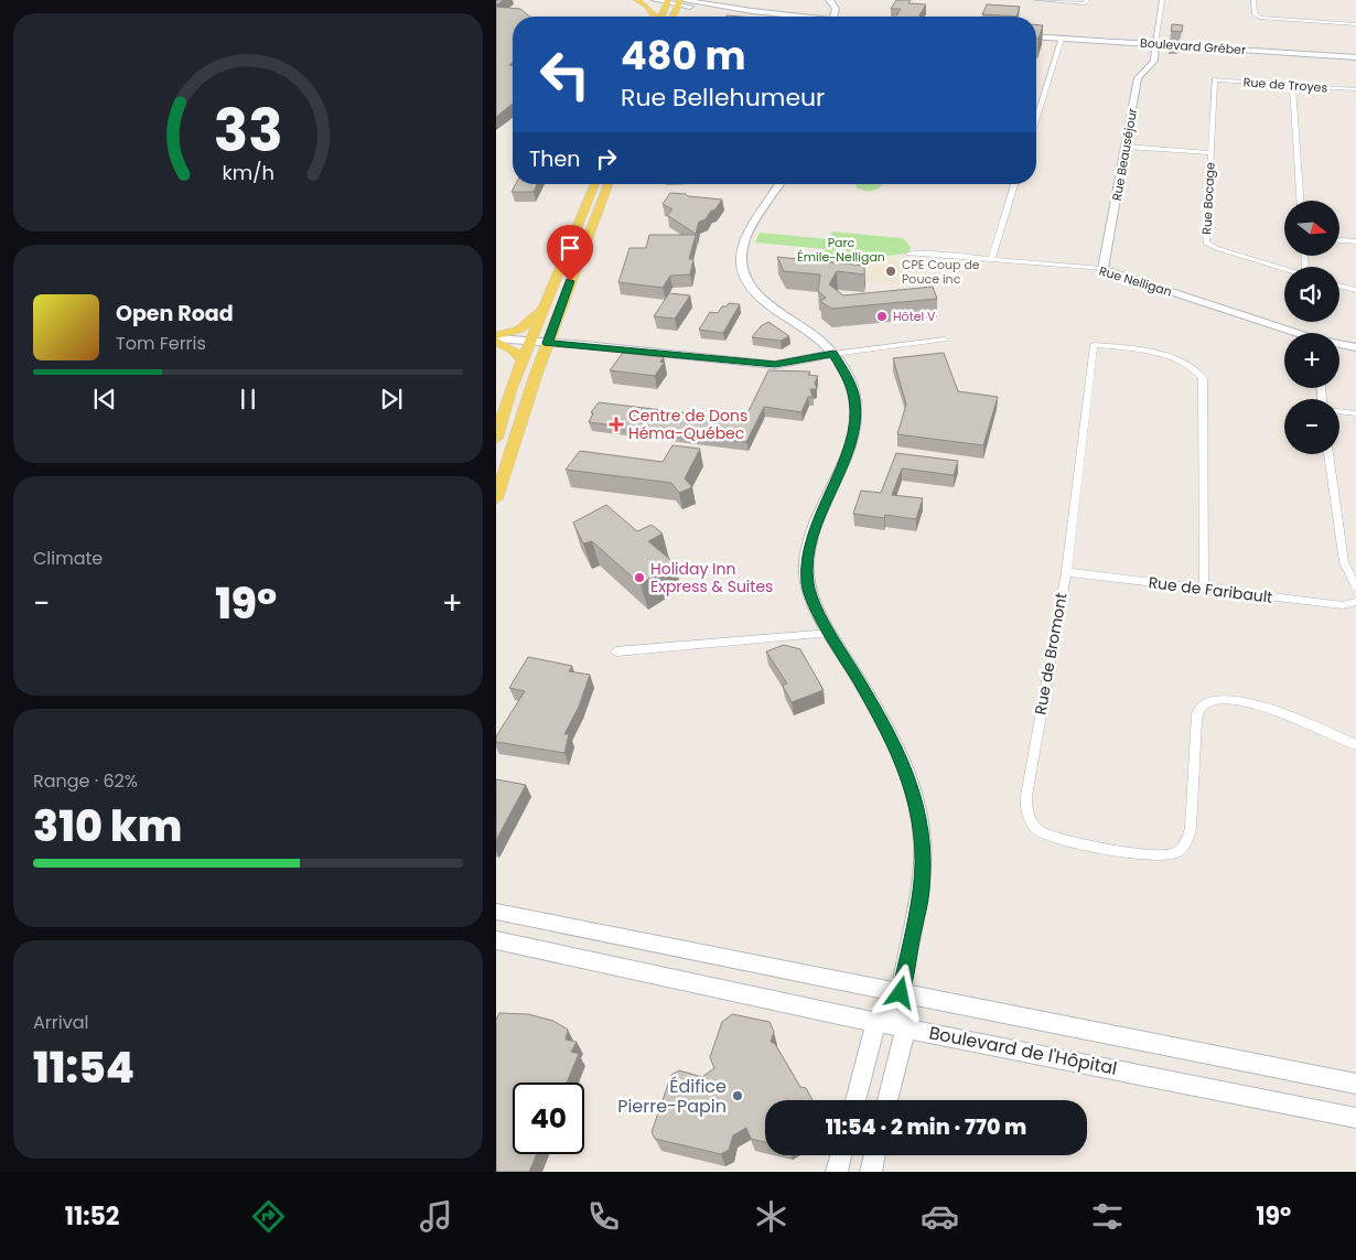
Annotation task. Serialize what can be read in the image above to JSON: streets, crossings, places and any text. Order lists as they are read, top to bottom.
{
  "streets": {
    "street": [
      "Boulevard Gréber",
      "Rue de Troyes",
      "Rue Beauséjour",
      "Rue Bocage",
      "Rue Nelligan",
      "Rue de Faribault",
      "Rue de Bromont",
      "Boulevard de l'Hôpital"
    ]
  },
  "crossings": [
    ["Boulevard Gréber", "Rue Beauséjour"],
    ["Rue de Troyes", "Rue Bocage"],
    ["Rue Beauséjour", "Rue Nelligan"],
    ["Rue de Faribault", "Rue de Bromont"]
  ],
  "parks": ["Parc Émile-Nelligan"],
  "places": {
    "other": [
      "CPE Coup de Pouce inc",
      "Hôtel V",
      "Holiday Inn Express & Suites",
      "Édifice Pierre-Papin"
    ],
    "health": ["Centre de Dons Héma-Québec"]
  },
  "north": "right",
  "page": {
    "turn": ["480 m", "Rue Bellehumeur"],
    "then": "Then",
    "map_buttons": ["+", "−"],
    "song": ["Open Road", "Tom Ferris"],
    "tile": [
      "Climate",
      ["Range · 62%", "310 km"],
      ["Arrival", "11:54"]
    ],
    "heat": ["−", "19°", "+"],
    "limit": "40",
    "trip": "11:54 · 2 min · 770 m",
    "tabs": ["11:52", "19°"],
    "gauge": ["33", "km/h"]
  }
}
